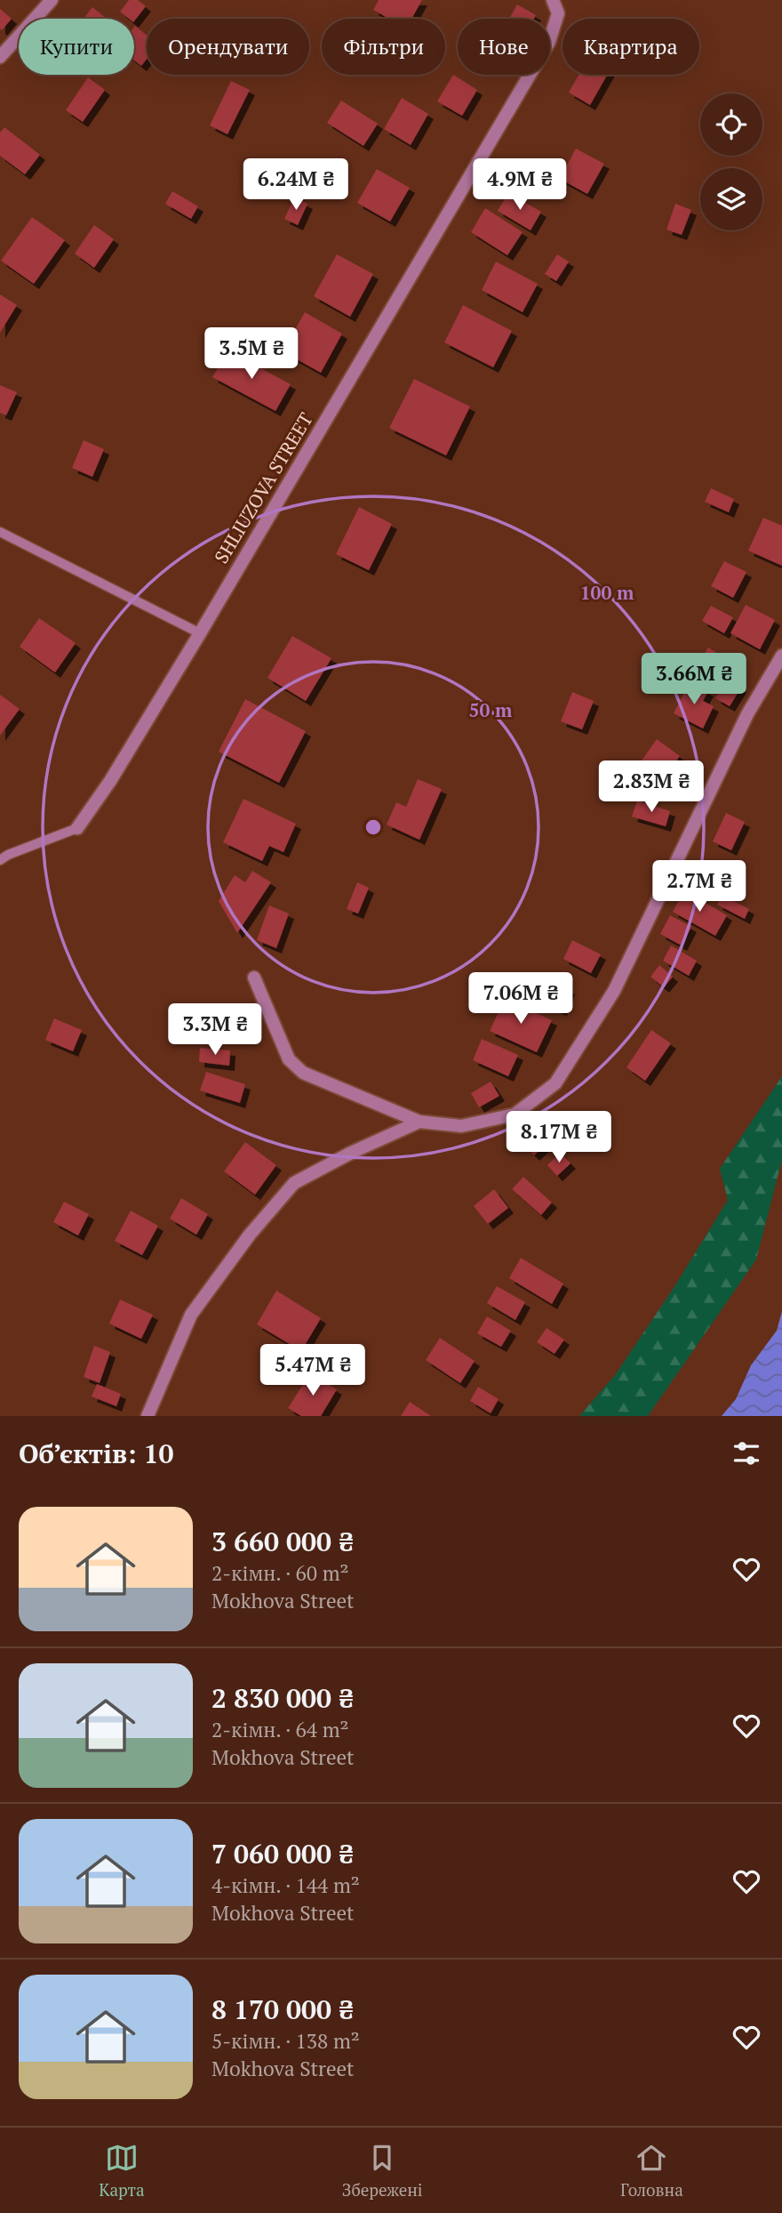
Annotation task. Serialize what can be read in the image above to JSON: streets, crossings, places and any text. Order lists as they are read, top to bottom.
{
  "streets": {
    "street": ["SHLIUZOVA STREET"]
  },
  "page": {
    "chip": [
      "Купити",
      "Орендувати",
      "Фільтри",
      "Нове",
      "Квартира"
    ],
    "price": [
      "6.24M ₴",
      "4.9M ₴",
      "3.5M ₴",
      "3.66M ₴",
      "2.83M ₴",
      "2.7M ₴",
      "7.06M ₴",
      "3.3M ₴",
      "8.17M ₴",
      "5.47M ₴"
    ],
    "heading": "Об’єктів: 10",
    "list": [
      {
        "name": "3 660 000 ₴",
        "note": "2-кімн. · 60 m² · Mokhova Street"
      },
      {
        "name": "2 830 000 ₴",
        "note": "2-кімн. · 64 m² · Mokhova Street"
      },
      {
        "name": "7 060 000 ₴",
        "note": "4-кімн. · 144 m² · Mokhova Street"
      },
      {
        "name": "8 170 000 ₴",
        "note": "5-кімн. · 138 m² · Mokhova Street"
      }
    ],
    "tabs": ["Карта", "Збережені", "Головна"]
  },
  "rings": ["100 m", "50 m"]
}
